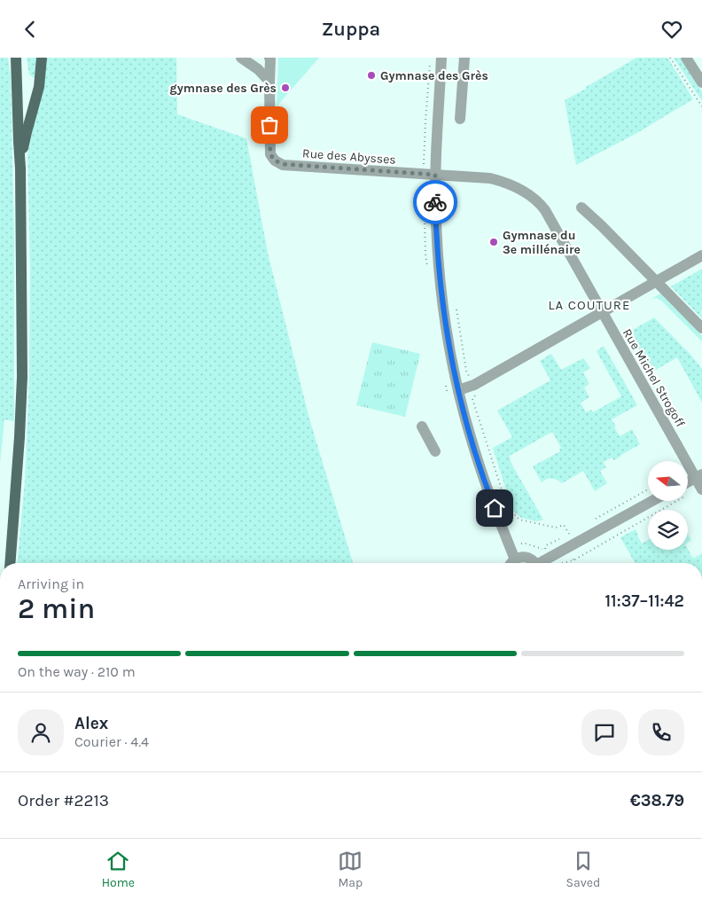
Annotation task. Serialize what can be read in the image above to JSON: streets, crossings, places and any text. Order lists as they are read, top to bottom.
{
  "streets": {
    "street": ["Rue des Abysses", "Rue Michel Strogoff"]
  },
  "crossings": [
    ["Rue des Abysses", "Rue Michel Strogoff"]
  ],
  "districts": ["LA COUTURE"],
  "places": ["Gymnase des Grès", "gymnase des Grès", "Gymnase du 3e millénaire"],
  "north": "left",
  "page": {
    "header": "Zuppa",
    "heading": ["2 min", "Arriving in", "11:37–11:42"],
    "panel": [
      "Alex",
      "Courier · 4.4",
      "Order #2213",
      "€38.79"
    ],
    "bar": "On the way · 210 m",
    "tabs": ["Home", "Map", "Saved"]
  }
}
